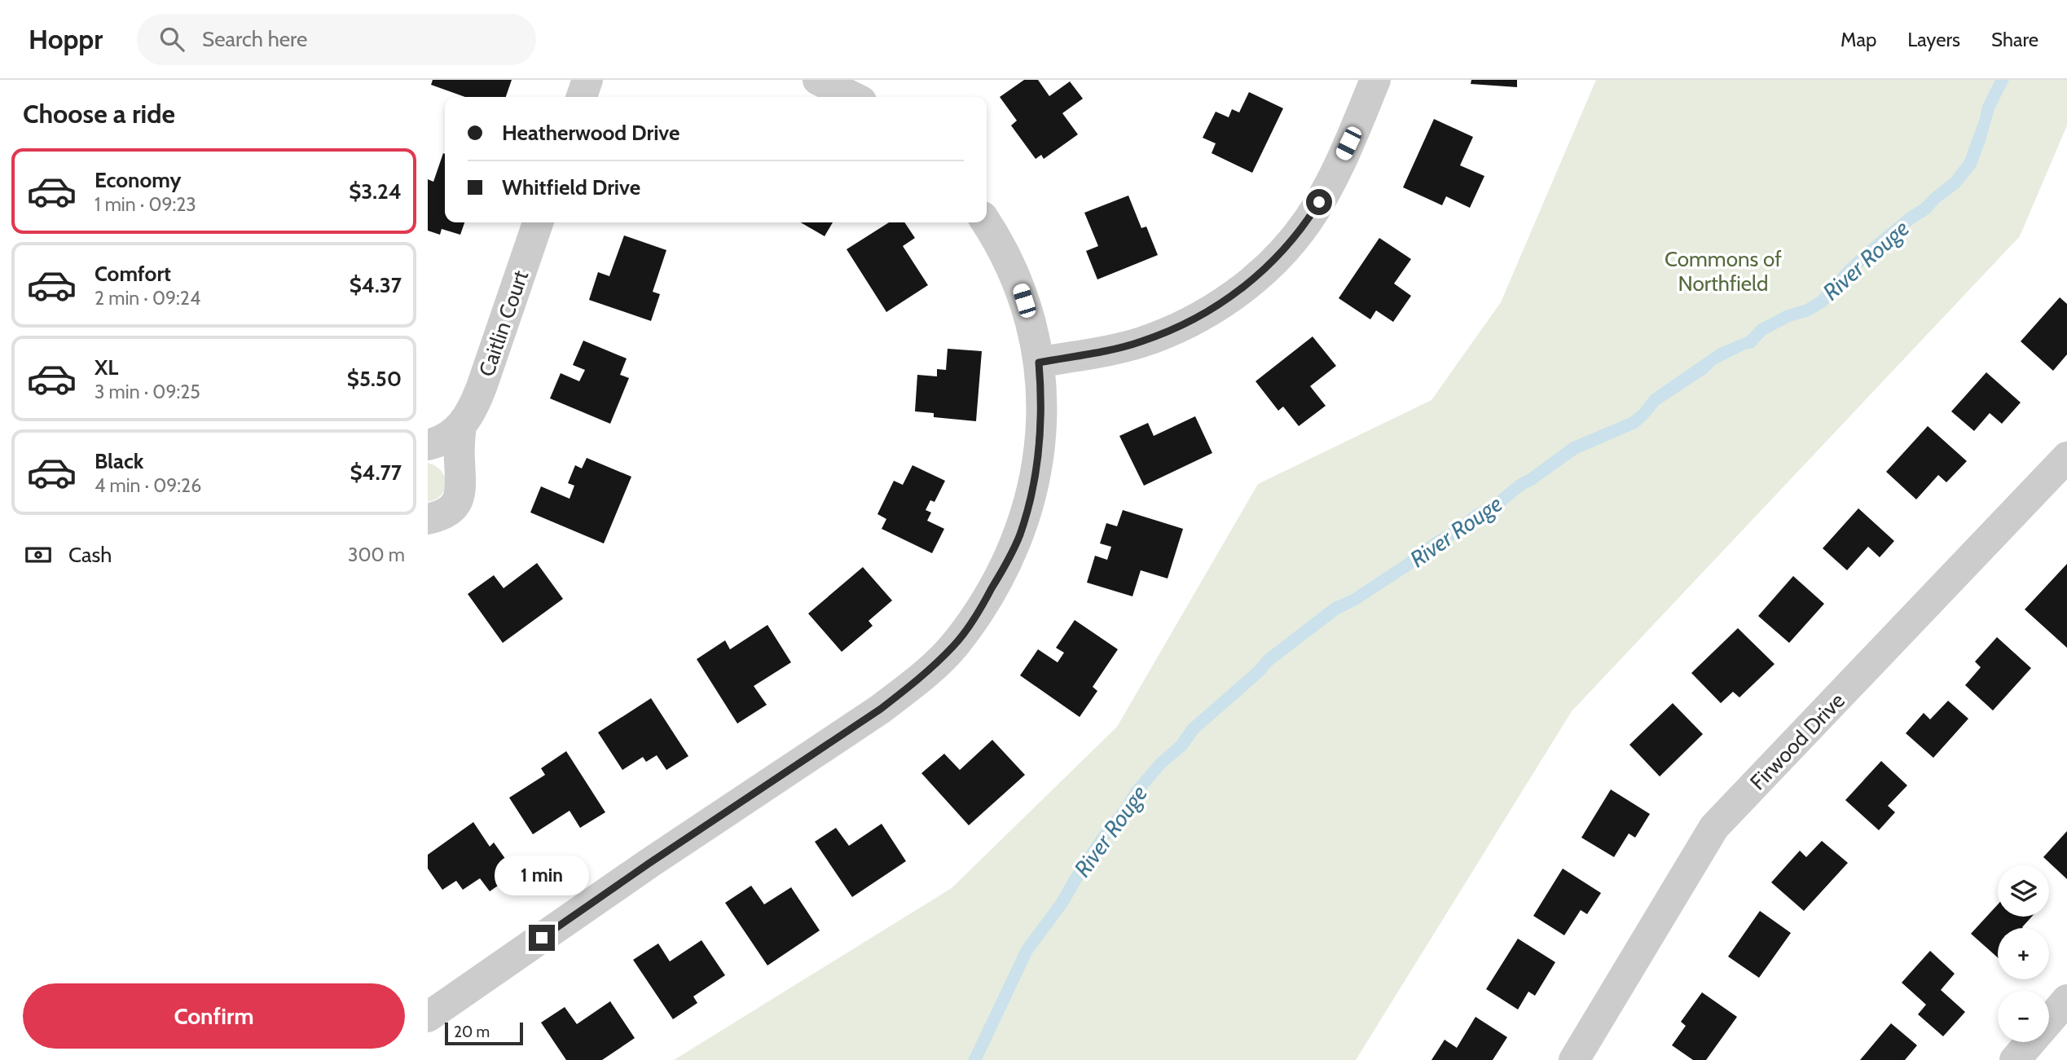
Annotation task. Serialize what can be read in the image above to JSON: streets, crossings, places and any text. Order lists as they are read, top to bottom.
{
  "streets": {
    "street": ["Caitlin Court", "Firwood Drive"]
  },
  "water": ["River Rouge"],
  "parks": ["Commons of Northfield"],
  "scale_bar": "20 m",
  "page": {
    "header": "Hoppr",
    "search": "Search here",
    "nav": ["Map", "Layers", "Share"],
    "heading": "Choose a ride",
    "banner": ["Heatherwood Drive", "Whitfield Drive"],
    "list": [
      {
        "name": "Economy",
        "note": "1 min · 09:23",
        "value": "$3.24"
      },
      {
        "name": "Comfort",
        "note": "2 min · 09:24",
        "value": "$4.37"
      },
      {
        "name": "XL",
        "note": "3 min · 09:25",
        "value": "$5.50"
      },
      {
        "name": "Black",
        "note": "4 min · 09:26",
        "value": "$4.77"
      }
    ],
    "pay": ["Cash", "300 m"],
    "bubble": "1 min",
    "map_buttons": ["+", "−"],
    "buttons": "Confirm",
    "scale": "20 m"
  }
}
